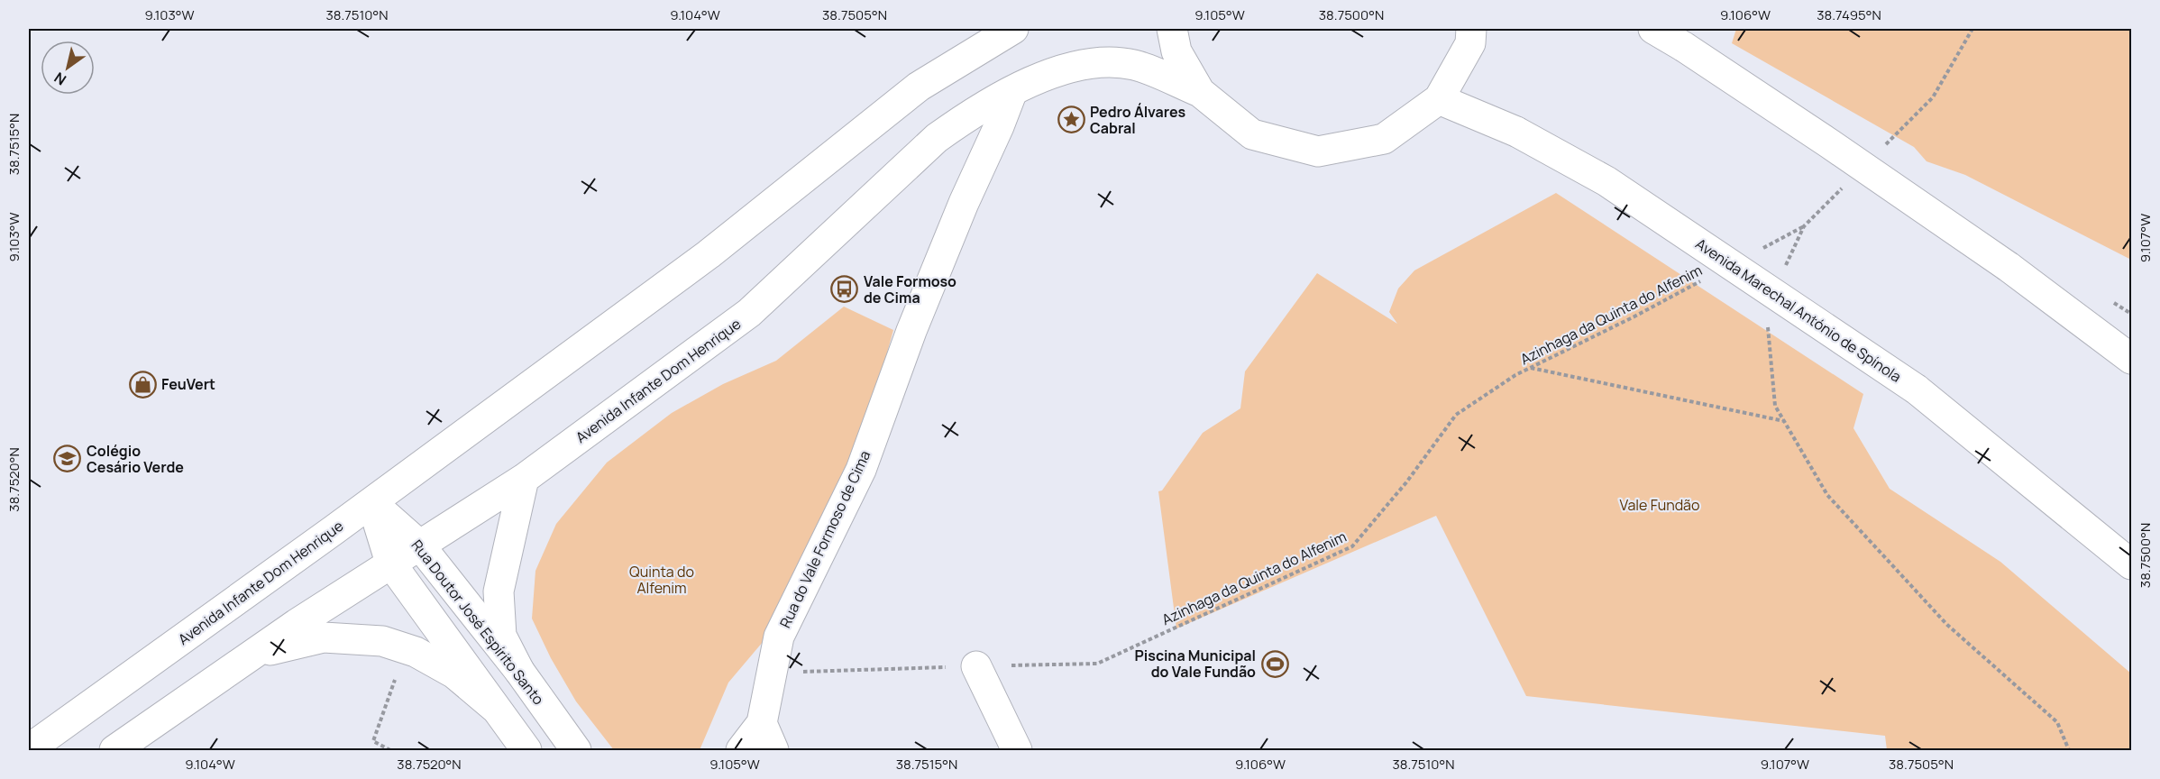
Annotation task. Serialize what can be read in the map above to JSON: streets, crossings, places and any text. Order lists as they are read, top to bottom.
{
  "streets": {
    "main road": [
      "Avenida Marechal António de Spínola",
      "Avenida Infante Dom Henrique",
      "Rua do Vale Formoso de Cima",
      "Rua Doutor José Espírito Santo"
    ],
    "path": ["Azinhaga da Quinta do Alfenim"]
  },
  "crossings": [
    ["Azinhaga da Quinta do Alfenim", "Rua do Vale Formoso de Cima"],
    ["Avenida Infante Dom Henrique", "Rua do Vale Formoso de Cima"],
    ["Avenida Infante Dom Henrique", "Rua Doutor José Espírito Santo"]
  ],
  "parks": ["Vale Fundão", "Quinta do Alfenim"],
  "places": {
    "place": ["Pedro Álvares Cabral"],
    "bus stop": ["Vale Formoso de Cima"],
    "shop": ["FeuVert"],
    "school or university": ["Colégio Cesário Verde"],
    "sports": ["Piscina Municipal do Vale Fundão"]
  },
  "north": "bottom left",
  "coordinates": [
    "9.103°W",
    "38.7510°N",
    "9.104°W",
    "38.7505°N",
    "9.105°W",
    "38.7500°N",
    "9.106°W",
    "38.7495°N",
    "38.7515°N",
    "9.107°W",
    "38.7520°N"
  ]
}
